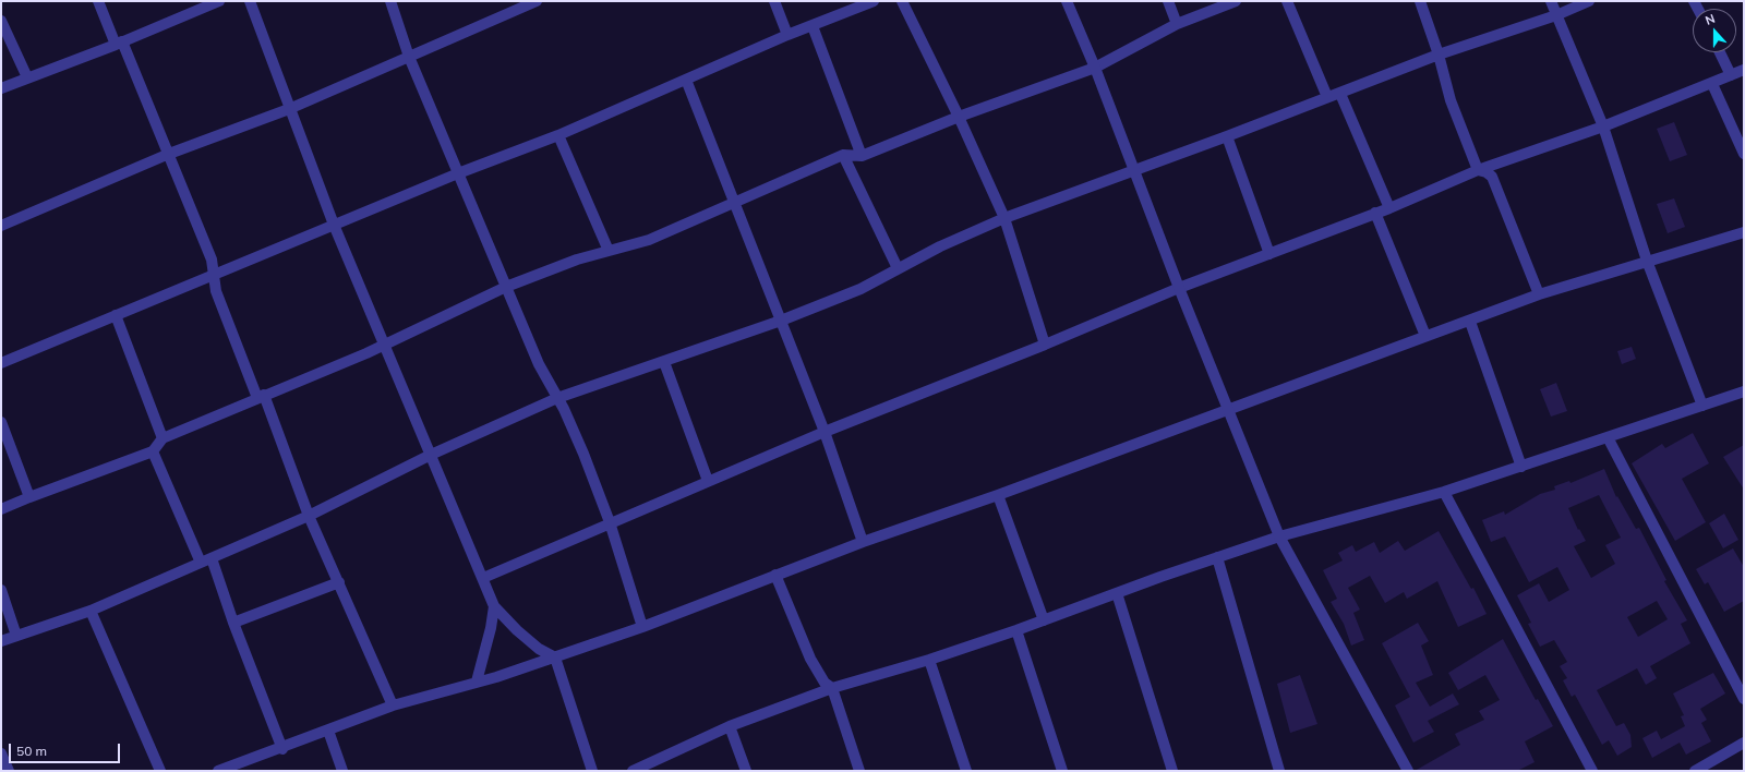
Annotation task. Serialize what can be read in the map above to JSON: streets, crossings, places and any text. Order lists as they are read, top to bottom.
{
  "scale_bar": "50 m",
  "north": "top"
}
